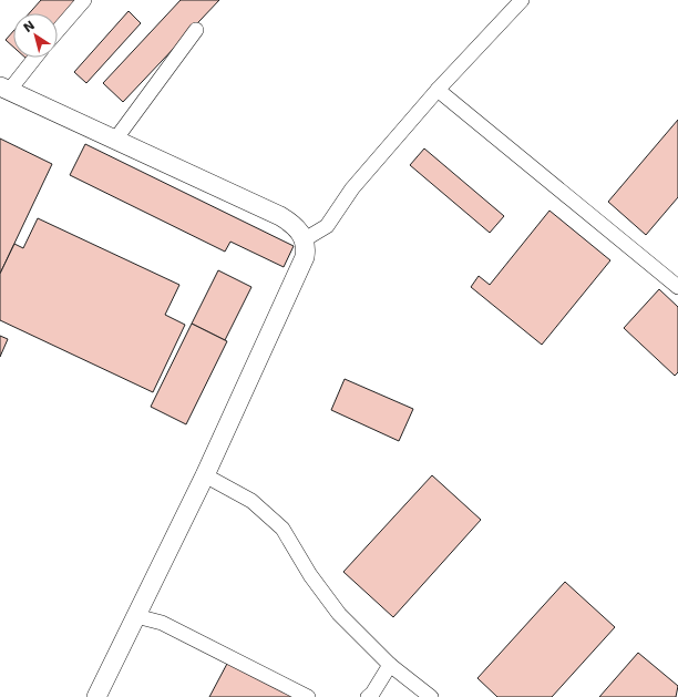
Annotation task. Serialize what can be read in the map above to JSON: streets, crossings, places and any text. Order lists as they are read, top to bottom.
{
  "north": "top left"
}
